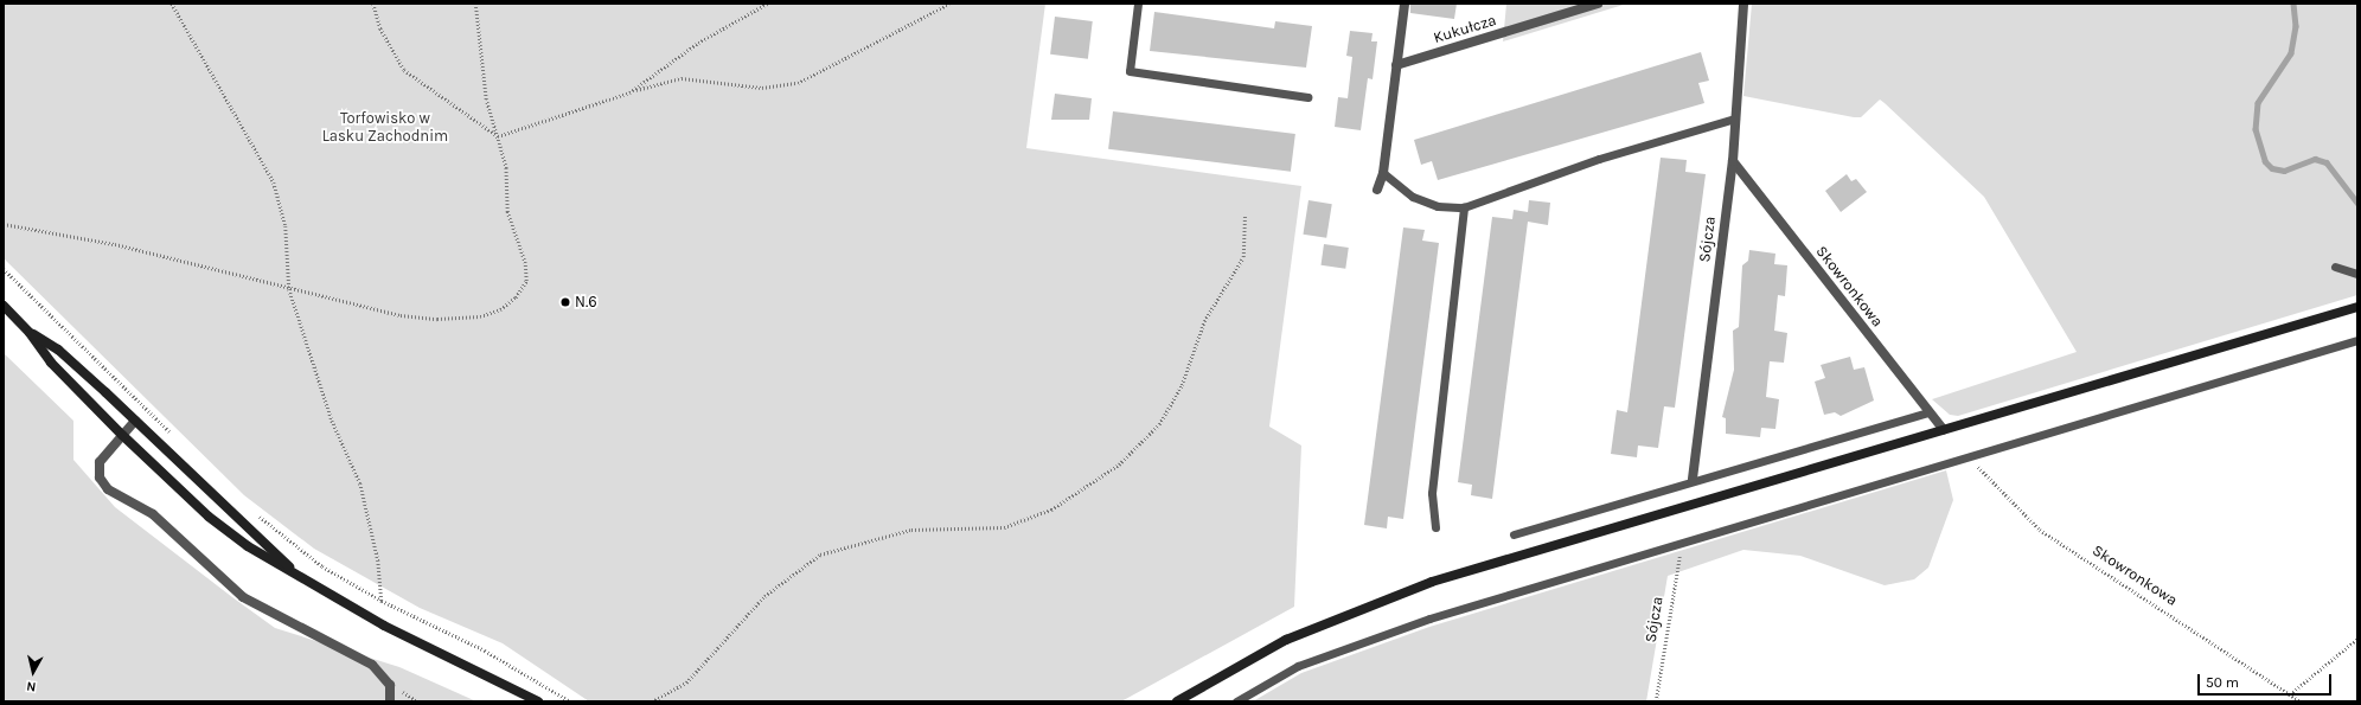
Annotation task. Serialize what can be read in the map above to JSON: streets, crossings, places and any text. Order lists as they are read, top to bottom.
{
  "streets": {
    "street": ["Kukułcza", "Sójcza", "Skowronkowa"]
  },
  "crossings": [
    ["Sójcza", "Skowronkowa"]
  ],
  "parks": ["Torfowisko w Lasku Zachodnim"],
  "places": ["N.6"],
  "scale_bar": "50 m",
  "north": "bottom"
}
